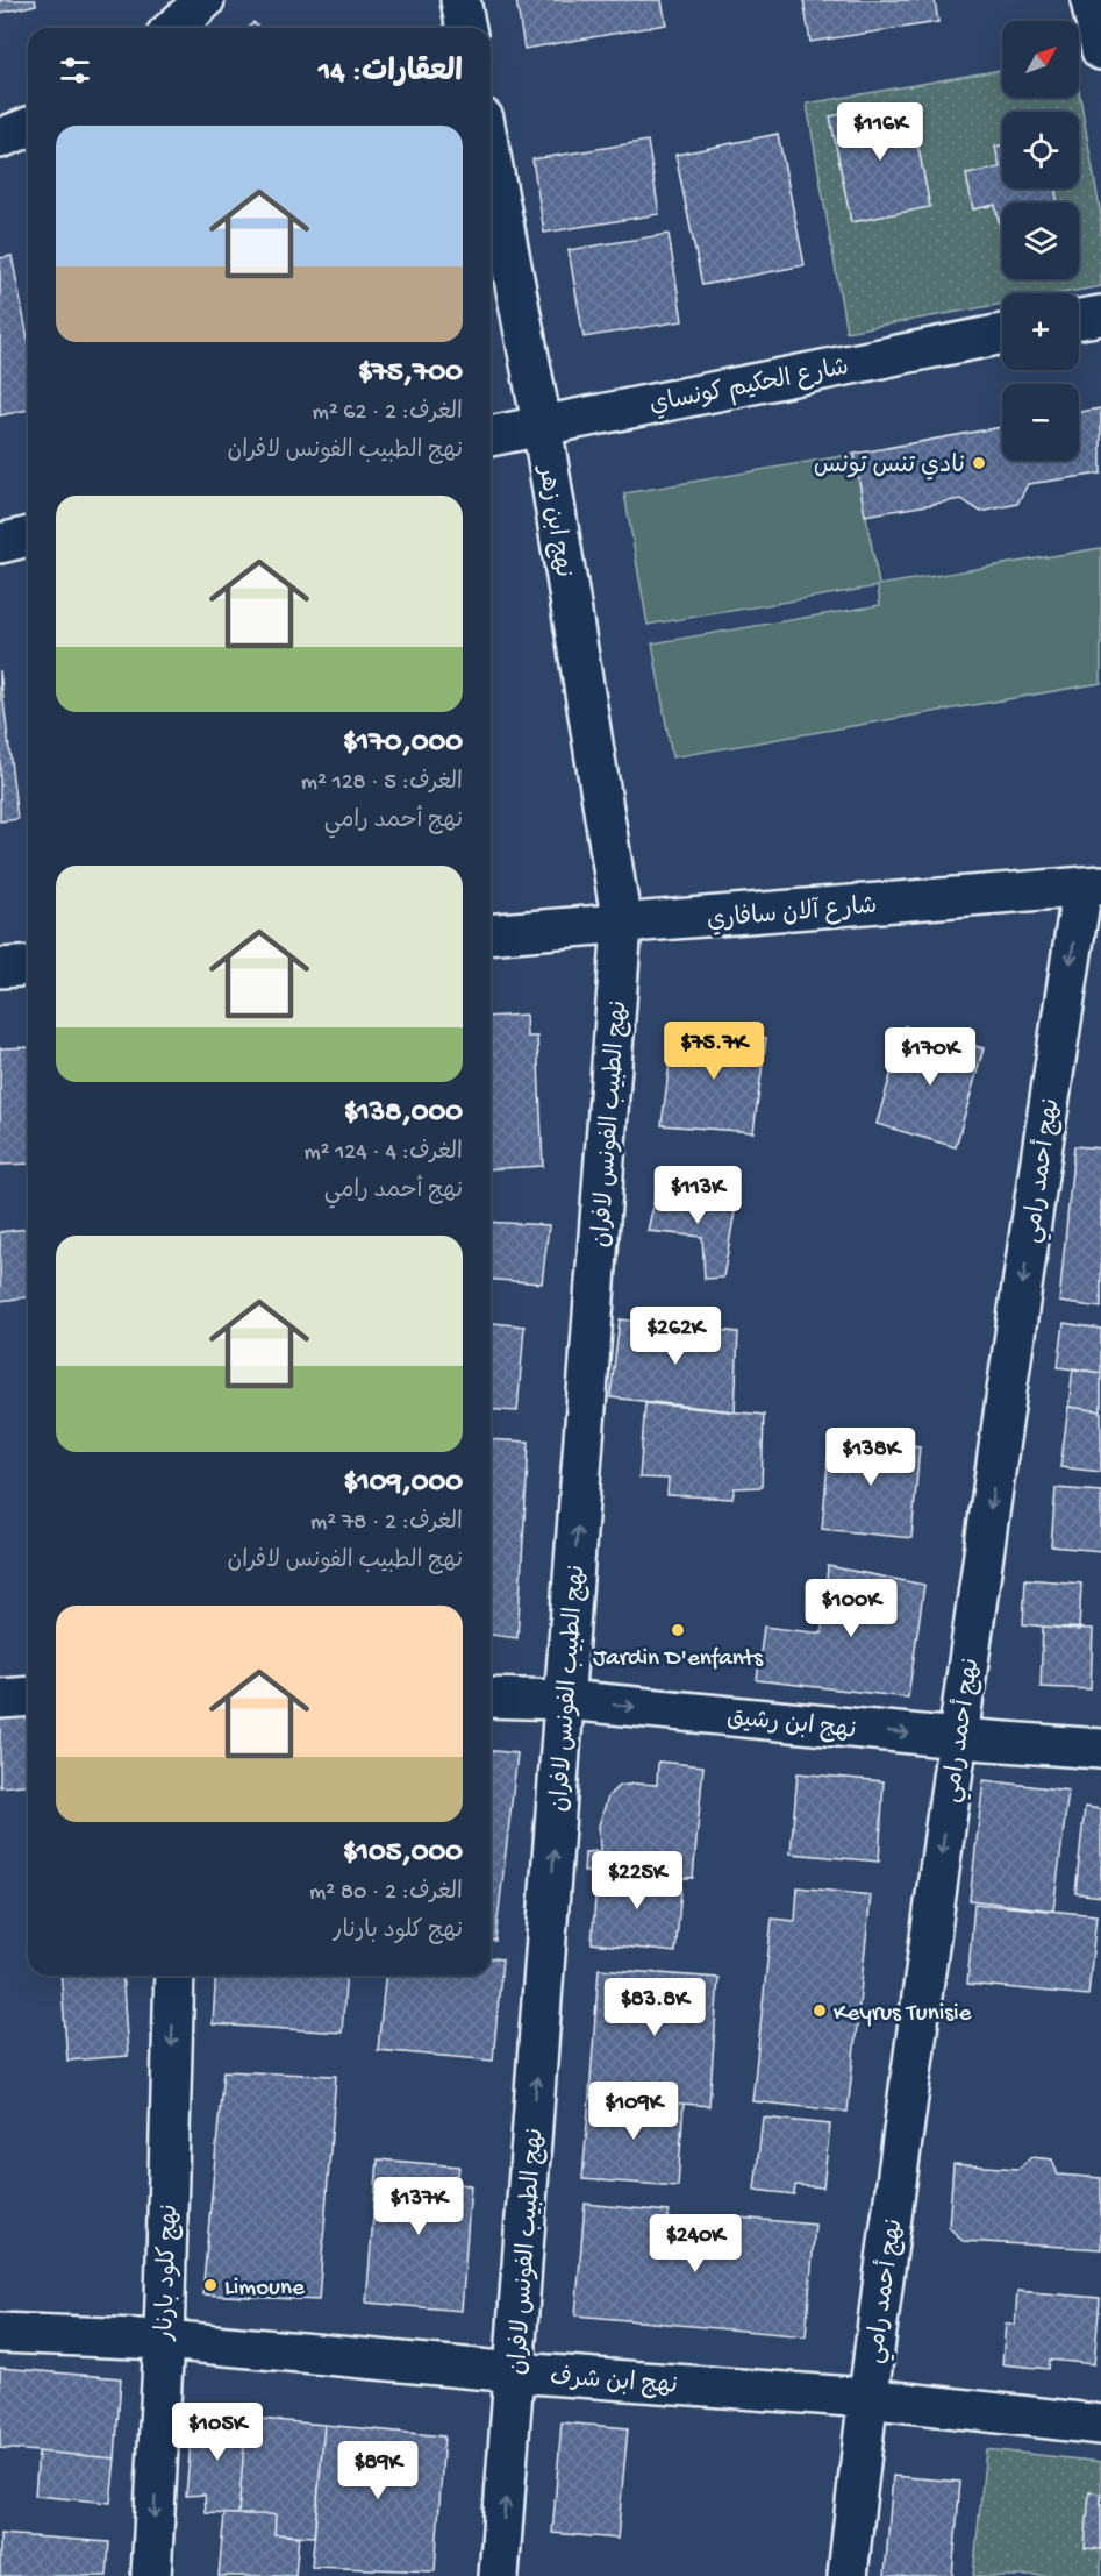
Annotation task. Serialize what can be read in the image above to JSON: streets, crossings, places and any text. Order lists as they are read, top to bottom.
{
  "streets": {
    "street": [
      "شارع الحكيم كونساي",
      "نهج ابن زهر",
      "شارع آلان سافاري",
      "نهج الطبيب الفونس لافران",
      "نهج أحمد رامي",
      "نهج ابن رشيق",
      "نهج كلود بارنار",
      "نهج ابن شرف"
    ]
  },
  "crossings": [
    ["شارع الحكيم كونساي", "نهج ابن زهر"],
    ["نهج ابن زهر", "شارع آلان سافاري"],
    ["نهج ابن زهر", "نهج الطبيب الفونس لافران"],
    ["شارع آلان سافاري", "نهج الطبيب الفونس لافران"],
    ["شارع آلان سافاري", "نهج أحمد رامي"],
    ["نهج الطبيب الفونس لافران", "نهج ابن رشيق"],
    ["نهج الطبيب الفونس لافران", "نهج ابن شرف"],
    ["نهج أحمد رامي", "نهج ابن رشيق"],
    ["نهج أحمد رامي", "نهج ابن شرف"],
    ["نهج كلود بارنار", "نهج ابن شرف"]
  ],
  "one_way": [
    "نهج الطبيب الفونس لافران",
    "نهج أحمد رامي",
    "نهج ابن رشيق",
    "نهج كلود بارنار"
  ],
  "places": [
    "نادي تنس تونس",
    "Jardin D'enfants",
    "Keyrus Tunisie",
    "Limoune"
  ],
  "north": "top right",
  "page": {
    "map_buttons": ["+", "−"],
    "heading": "العقارات: 14",
    "price": [
      "$116K",
      "$75.7K",
      "$170K",
      "$113K",
      "$262K",
      "$138K",
      "$100K",
      "$225K",
      "$83.8K",
      "$109K",
      "$137K",
      "$240K",
      "$105K",
      "$89K"
    ],
    "list": [
      {
        "name": "$75,700",
        "note": "الغرف: 2 · 62 m² · نهج الطبيب الفونس لافران"
      },
      {
        "name": "$170,000",
        "note": "الغرف: 5 · 128 m² · نهج أحمد رامي"
      },
      {
        "name": "$138,000",
        "note": "الغرف: 4 · 124 m² · نهج أحمد رامي"
      },
      {
        "name": "$109,000",
        "note": "الغرف: 2 · 78 m² · نهج الطبيب الفونس لافران"
      },
      {
        "name": "$105,000",
        "note": "الغرف: 2 · 80 m² · نهج كلود بارنار"
      }
    ]
  }
}
